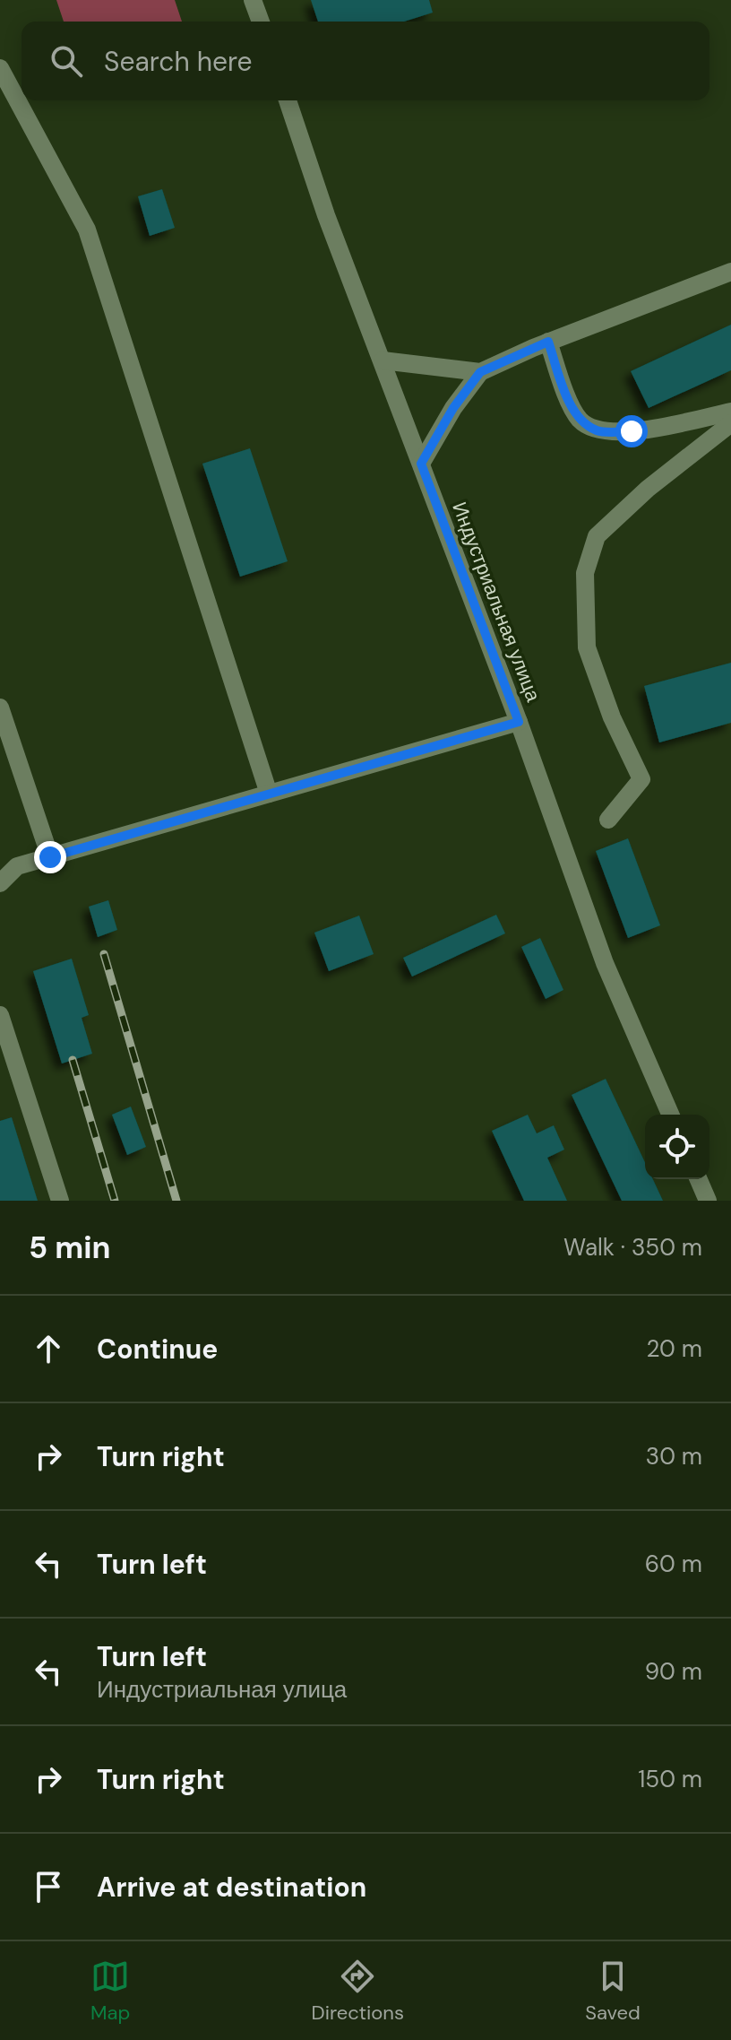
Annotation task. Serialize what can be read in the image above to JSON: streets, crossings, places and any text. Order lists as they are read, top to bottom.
{
  "streets": {
    "street": ["Индустриальная улица"]
  },
  "page": {
    "search": "Search here",
    "heading": ["5 min", "Walk · 350 m"],
    "list": [
      ["Continue", "20 m"],
      ["Turn right", "30 m"],
      ["Turn left", "60 m"],
      ["Turn left", "Индустриальная улица", "90 m"],
      ["Turn right", "150 m"],
      "Arrive at destination"
    ],
    "nav": ["Map", "Directions", "Saved"]
  }
}
